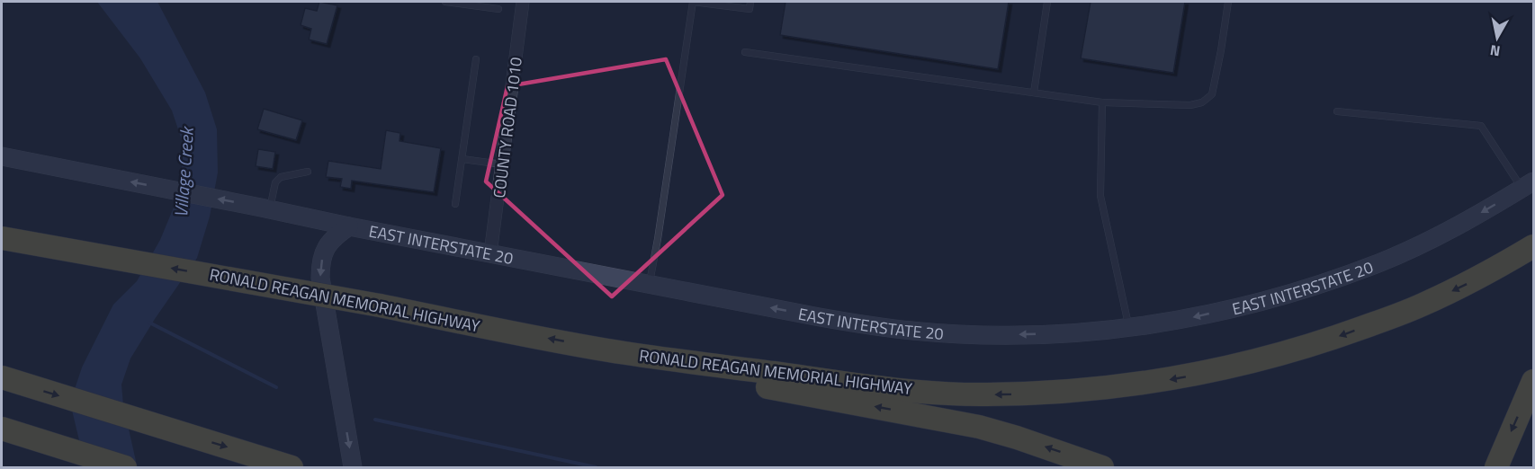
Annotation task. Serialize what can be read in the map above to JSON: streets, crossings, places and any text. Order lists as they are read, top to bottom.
{
  "streets": {
    "highway": ["RONALD REAGAN MEMORIAL HIGHWAY"],
    "main road": ["EAST INTERSTATE 20"],
    "street": ["COUNTY ROAD 1010"]
  },
  "crossings": [
    ["COUNTY ROAD 1010", "EAST INTERSTATE 20"]
  ],
  "one_way": ["EAST INTERSTATE 20"],
  "water": ["Village Creek"],
  "north": "bottom"
}
